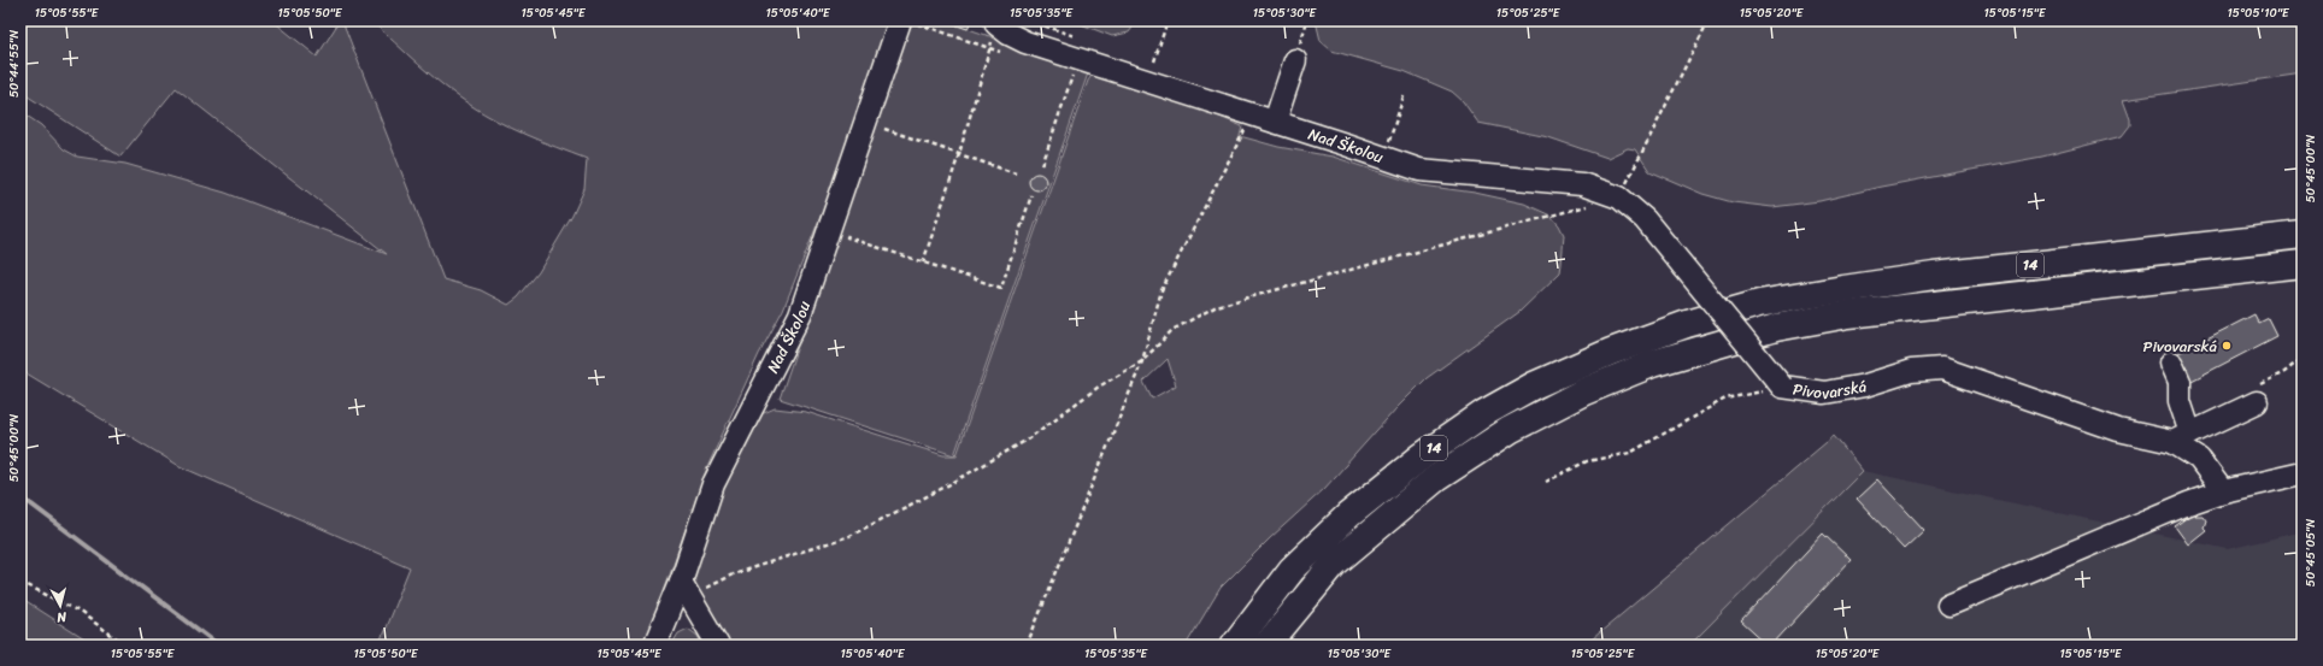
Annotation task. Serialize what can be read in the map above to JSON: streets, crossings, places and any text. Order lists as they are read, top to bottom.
{
  "streets": {
    "highway": ["14"],
    "street": ["Nad Školou", "Pivovarská"]
  },
  "crossings": [
    ["Nad Školou", "Pivovarská"]
  ],
  "places": ["Pivovarská"],
  "north": "bottom",
  "coordinates": [
    "15°05'55\"E",
    "15°05'50\"E",
    "15°05'45\"E",
    "15°05'40\"E",
    "15°05'35\"E",
    "15°05'30\"E",
    "15°05'25\"E",
    "15°05'20\"E",
    "15°05'15\"E",
    "15°05'10\"E",
    "50°44'55\"N",
    "50°45'00\"N",
    "50°45'05\"N"
  ]
}
